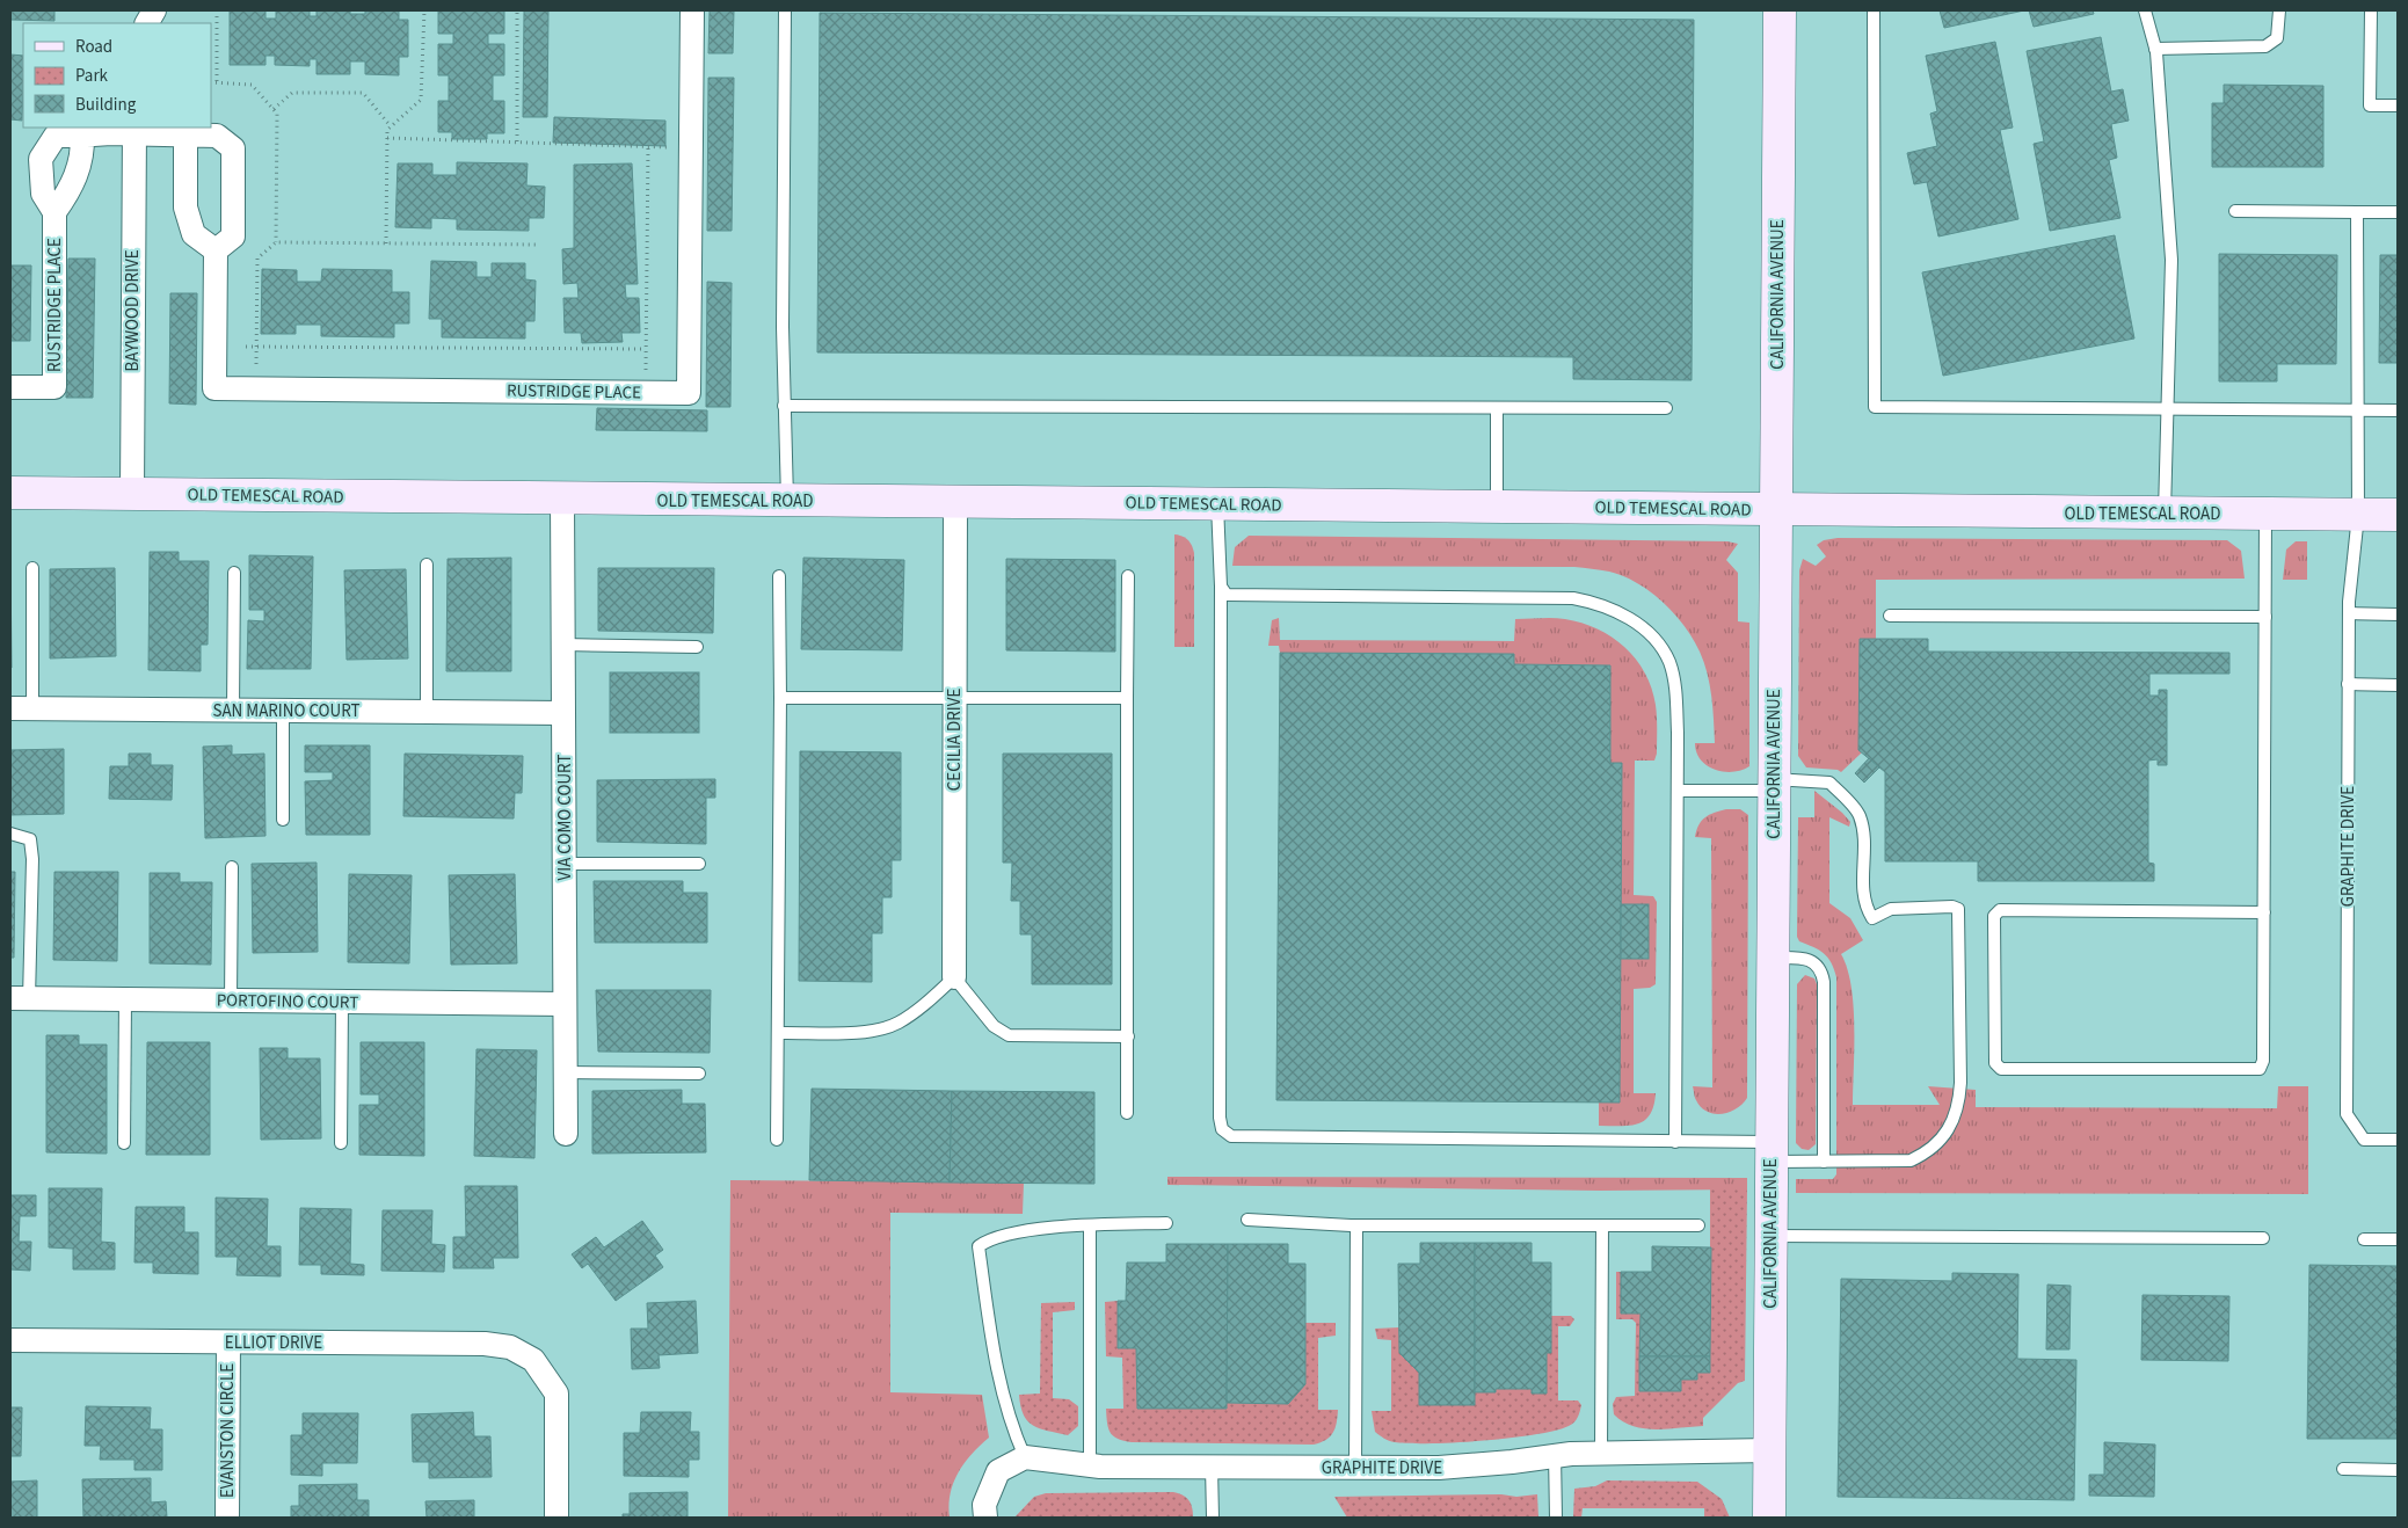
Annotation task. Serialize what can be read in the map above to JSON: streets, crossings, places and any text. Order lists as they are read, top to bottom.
{
  "streets": {
    "street": [
      "CALIFORNIA AVENUE",
      "RUSTRIDGE PLACE",
      "BAYWOOD DRIVE",
      "OLD TEMESCAL ROAD",
      "SAN MARINO COURT",
      "CECILIA DRIVE",
      "VIA COMO COURT",
      "GRAPHITE DRIVE",
      "PORTOFINO COURT",
      "ELLIOT DRIVE",
      "EVANSTON CIRCLE"
    ]
  },
  "crossings": [
    ["CALIFORNIA AVENUE", "OLD TEMESCAL ROAD"],
    ["CALIFORNIA AVENUE", "GRAPHITE DRIVE"],
    ["RUSTRIDGE PLACE", "BAYWOOD DRIVE"],
    ["BAYWOOD DRIVE", "OLD TEMESCAL ROAD"],
    ["OLD TEMESCAL ROAD", "CECILIA DRIVE"],
    ["OLD TEMESCAL ROAD", "VIA COMO COURT"],
    ["OLD TEMESCAL ROAD", "GRAPHITE DRIVE"],
    ["SAN MARINO COURT", "VIA COMO COURT"],
    ["VIA COMO COURT", "PORTOFINO COURT"],
    ["ELLIOT DRIVE", "EVANSTON CIRCLE"]
  ],
  "legend": ["Road", "Park", "Building"]
}
